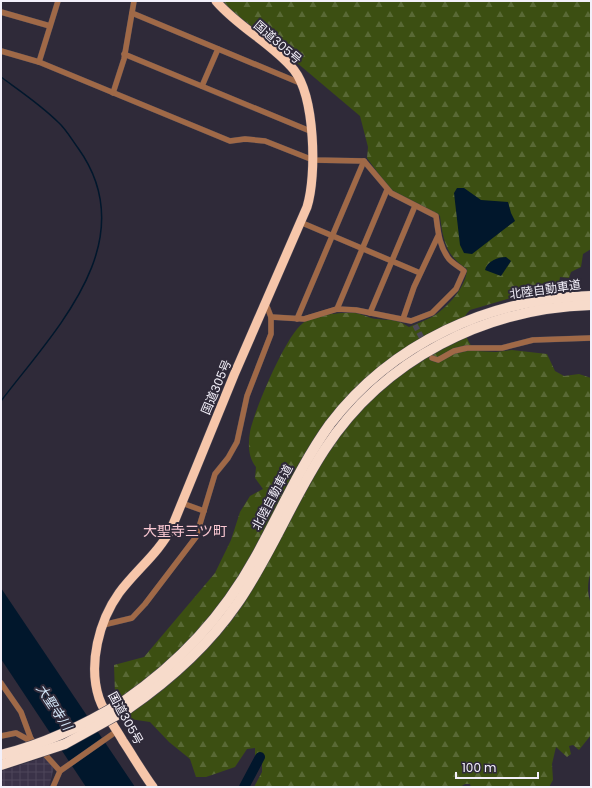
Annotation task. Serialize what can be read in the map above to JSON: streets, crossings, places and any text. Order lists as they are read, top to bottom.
{
  "streets": {
    "highway": ["国道305号", "北陸自動車道"]
  },
  "districts": ["大聖寺三ツ町"],
  "water": ["大聖寺川"],
  "scale_bar": "100 m"
}
